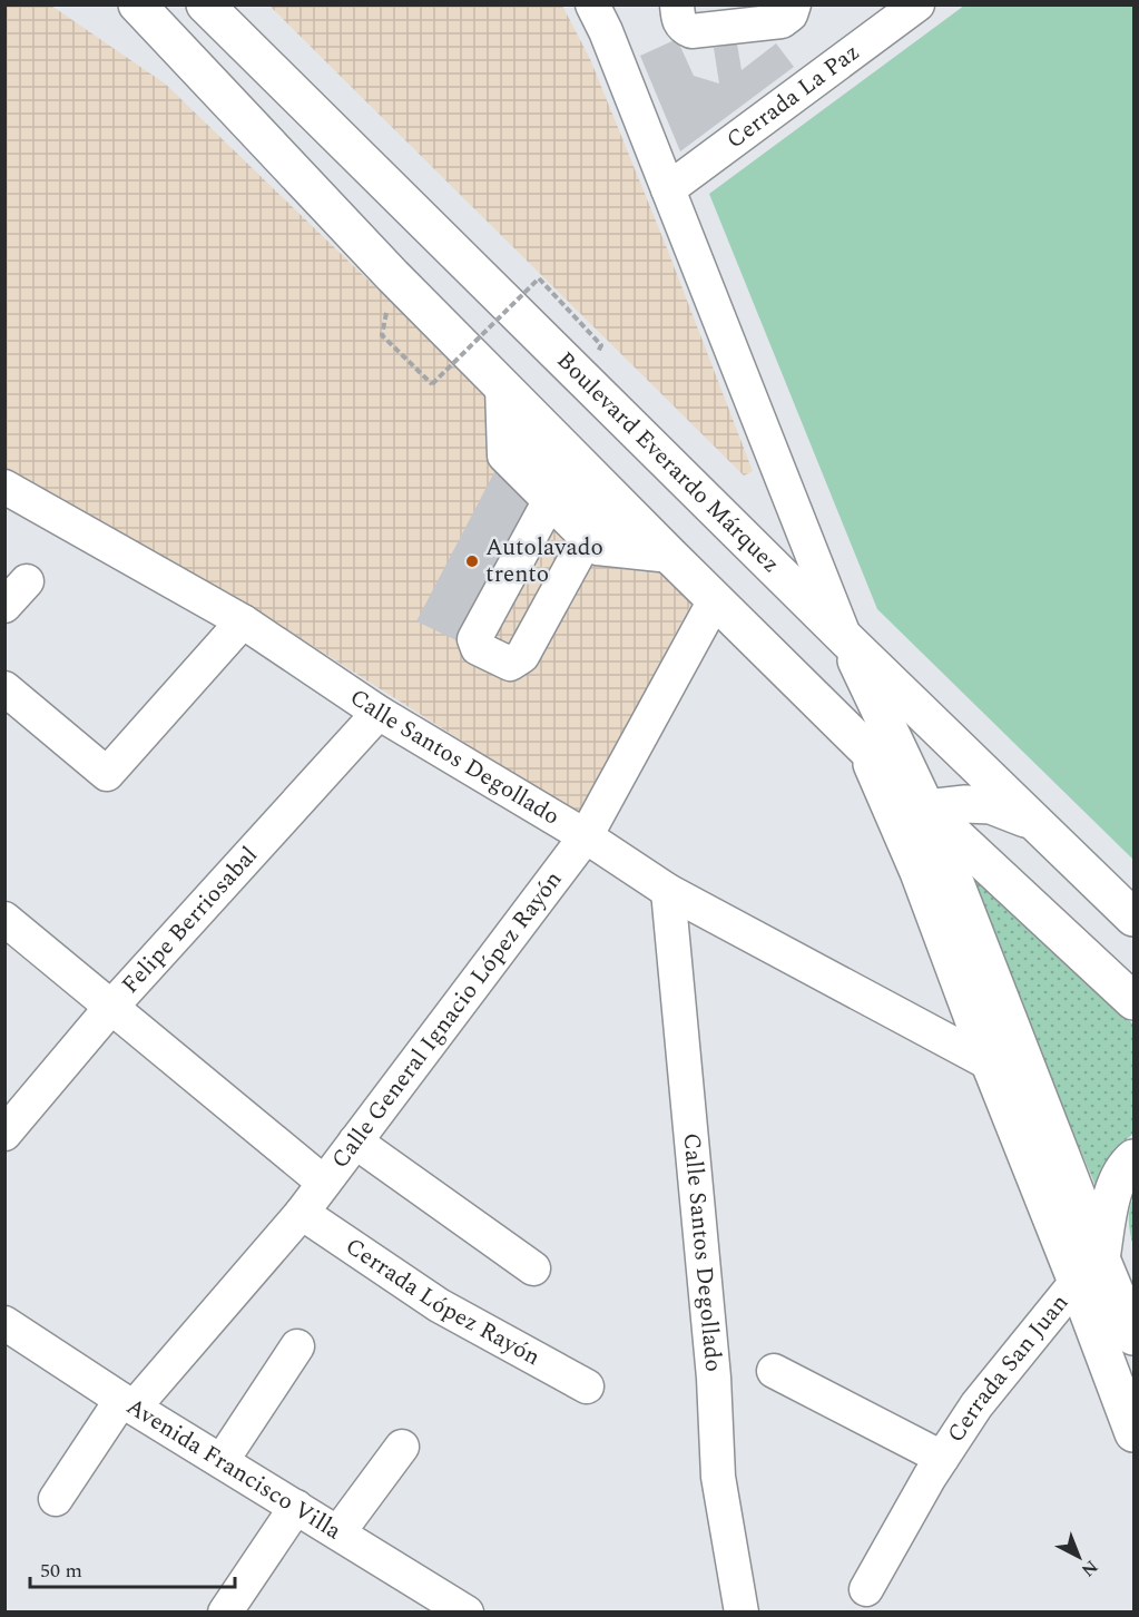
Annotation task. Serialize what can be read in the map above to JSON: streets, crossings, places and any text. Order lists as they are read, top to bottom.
{
  "streets": {
    "main road": ["Boulevard Everardo Márquez"],
    "street": [
      "Cerrada La Paz",
      "Calle Santos Degollado",
      "Felipe Berriosabal",
      "Calle General Ignacio López Rayón",
      "Cerrada López Rayón",
      "Cerrada San Juan",
      "Avenida Francisco Villa"
    ]
  },
  "crossings": [
    ["Calle Santos Degollado", "Felipe Berriosabal"],
    ["Calle Santos Degollado", "Calle General Ignacio López Rayón"],
    ["Calle General Ignacio López Rayón", "Cerrada López Rayón"],
    ["Calle General Ignacio López Rayón", "Avenida Francisco Villa"]
  ],
  "places": ["Autolavado trento"],
  "scale_bar": "50 m",
  "north": "bottom right"
}
